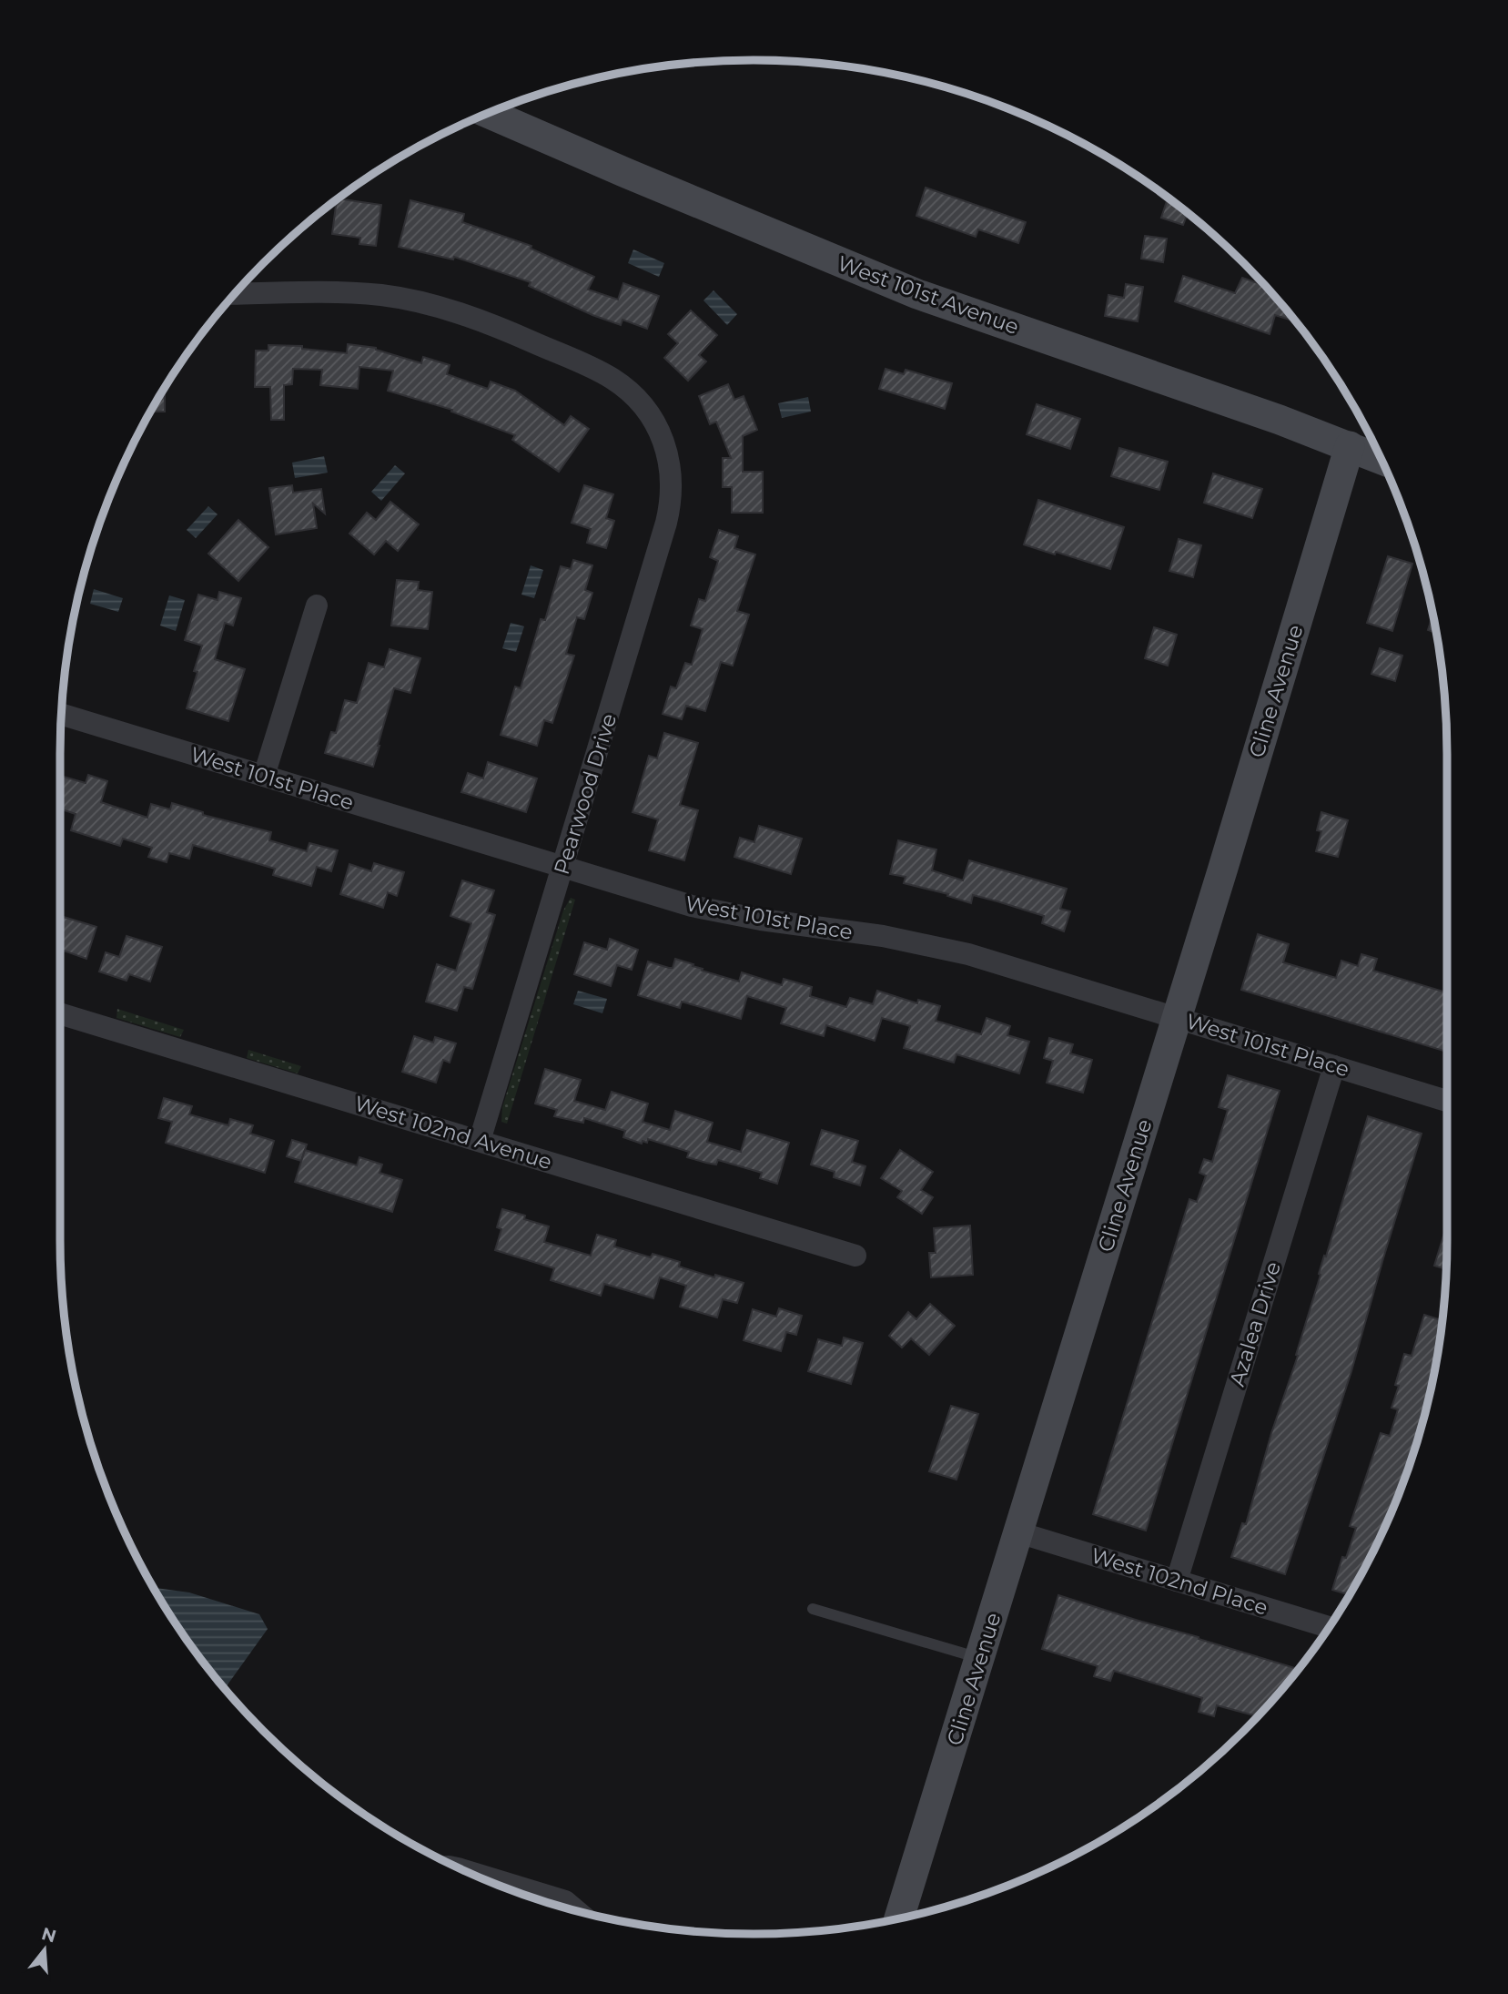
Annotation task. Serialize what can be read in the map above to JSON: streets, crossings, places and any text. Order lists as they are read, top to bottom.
{
  "streets": {
    "street": [
      "West 101st Avenue",
      "Cline Avenue",
      "West 101st Place",
      "Pearwood Drive",
      "West 102nd Avenue",
      "Azalea Drive",
      "West 102nd Place"
    ]
  },
  "crossings": [
    ["West 101st Avenue", "Cline Avenue"],
    ["Cline Avenue", "West 101st Place"],
    ["Cline Avenue", "West 102nd Place"],
    ["West 101st Place", "Pearwood Drive"],
    ["West 101st Place", "Azalea Drive"],
    ["Pearwood Drive", "West 102nd Avenue"],
    ["Azalea Drive", "West 102nd Place"]
  ],
  "north": "top"
}
